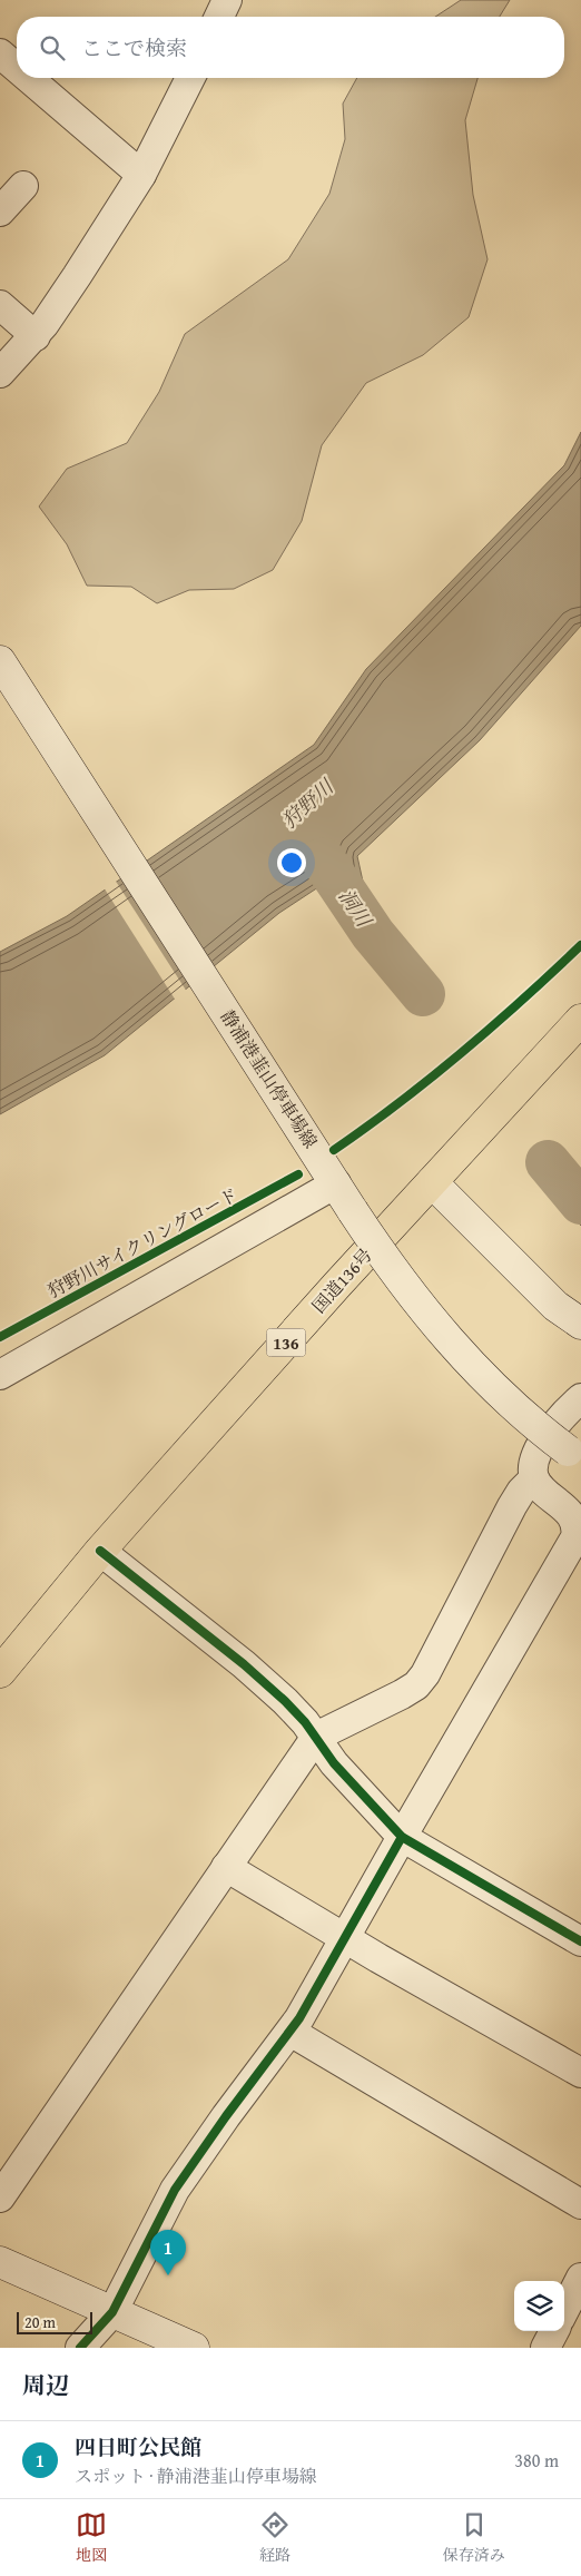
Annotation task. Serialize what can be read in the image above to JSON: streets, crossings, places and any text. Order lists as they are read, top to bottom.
{
  "streets": {
    "highway": ["国道136号", "136"],
    "main road": ["静浦港韮山停車場線"],
    "cycle path": ["狩野川サイクリングロード"]
  },
  "water": ["狩野川", "洞川"],
  "scale_bar": "20 m",
  "page": {
    "search": "ここで検索",
    "pins": "1",
    "scale": "20 m",
    "heading": "周辺",
    "list": [
      {
        "mark": "1",
        "name": "四日町公民館",
        "note": "スポット · 静浦港韮山停車場線",
        "value": "380 m"
      }
    ],
    "nav": ["地図", "経路", "保存済み"]
  }
}
